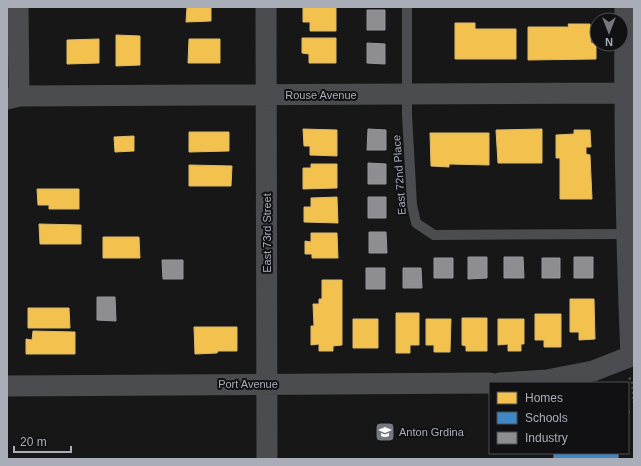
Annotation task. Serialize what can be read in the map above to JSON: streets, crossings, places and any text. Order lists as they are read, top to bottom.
{
  "streets": {
    "street": ["Rouse Avenue", "East 73rd Street", "Port Avenue"],
    "lane": ["East 72nd Place"]
  },
  "crossings": [
    ["Rouse Avenue", "East 72nd Place"],
    ["Rouse Avenue", "East 73rd Street"],
    ["East 73rd Street", "Port Avenue"]
  ],
  "places": {
    "school or university": ["Anton Grdina"]
  },
  "legend": ["Homes", "Schools", "Industry"],
  "scale_bar": "20 m",
  "north": "bottom"
}
